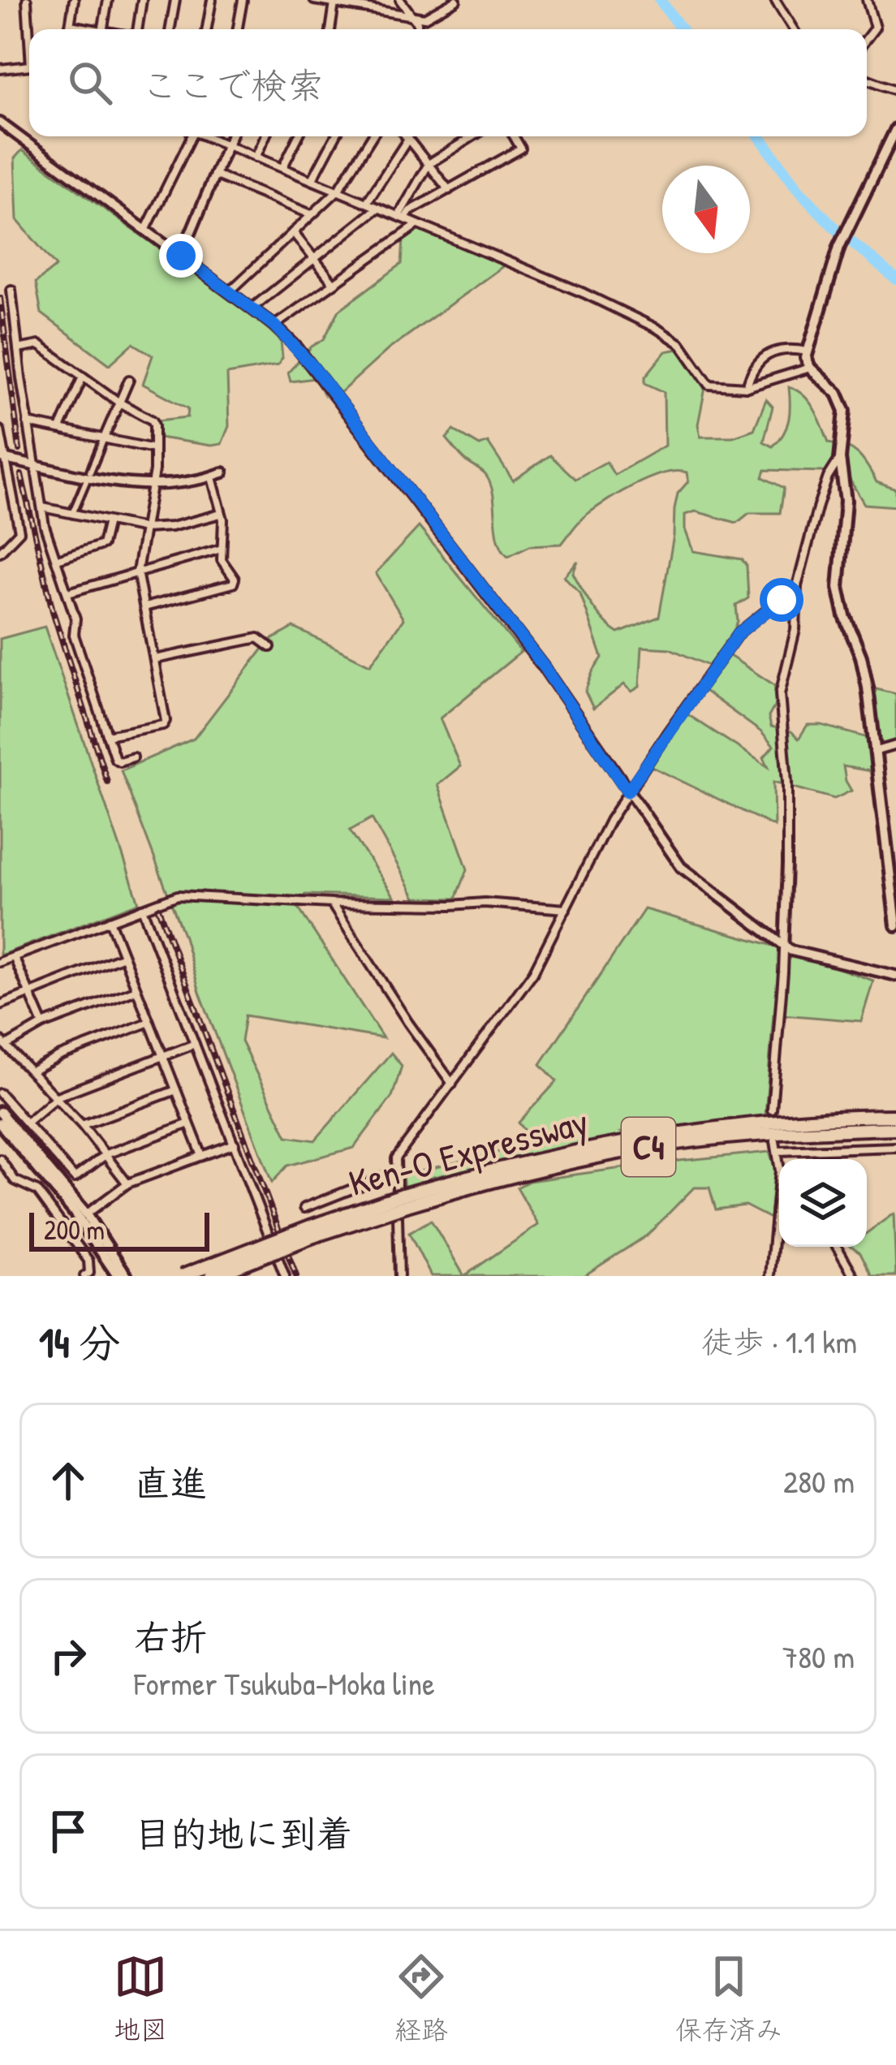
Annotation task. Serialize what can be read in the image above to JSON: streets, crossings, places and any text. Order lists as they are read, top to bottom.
{
  "streets": {
    "highway": ["C4", "Ken-O Expressway"]
  },
  "scale_bar": "200 m",
  "north": "bottom",
  "page": {
    "search": "ここで検索",
    "scale": "200 m",
    "heading": ["14 分", "徒歩 · 1.1 km"],
    "list": [
      ["直進", "280 m"],
      ["右折", "Former Tsukuba-Moka line", "780 m"],
      "目的地に到着"
    ],
    "nav": ["地図", "経路", "保存済み"]
  }
}
